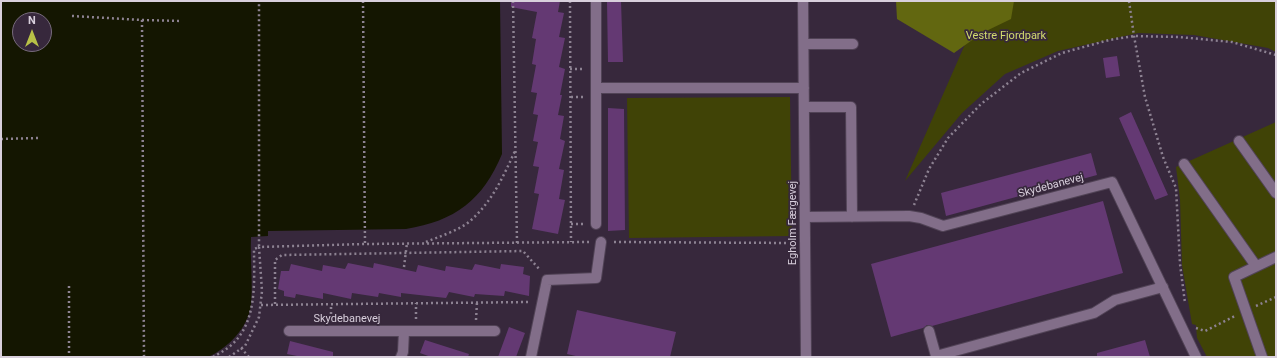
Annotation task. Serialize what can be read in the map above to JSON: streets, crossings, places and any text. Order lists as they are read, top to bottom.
{
  "streets": {
    "street": ["Skydebanevej", "Egholm Færgevej"]
  },
  "crossings": [
    ["Skydebanevej", "Egholm Færgevej"]
  ],
  "parks": ["Vestre Fjordpark"],
  "north": "top"
}
